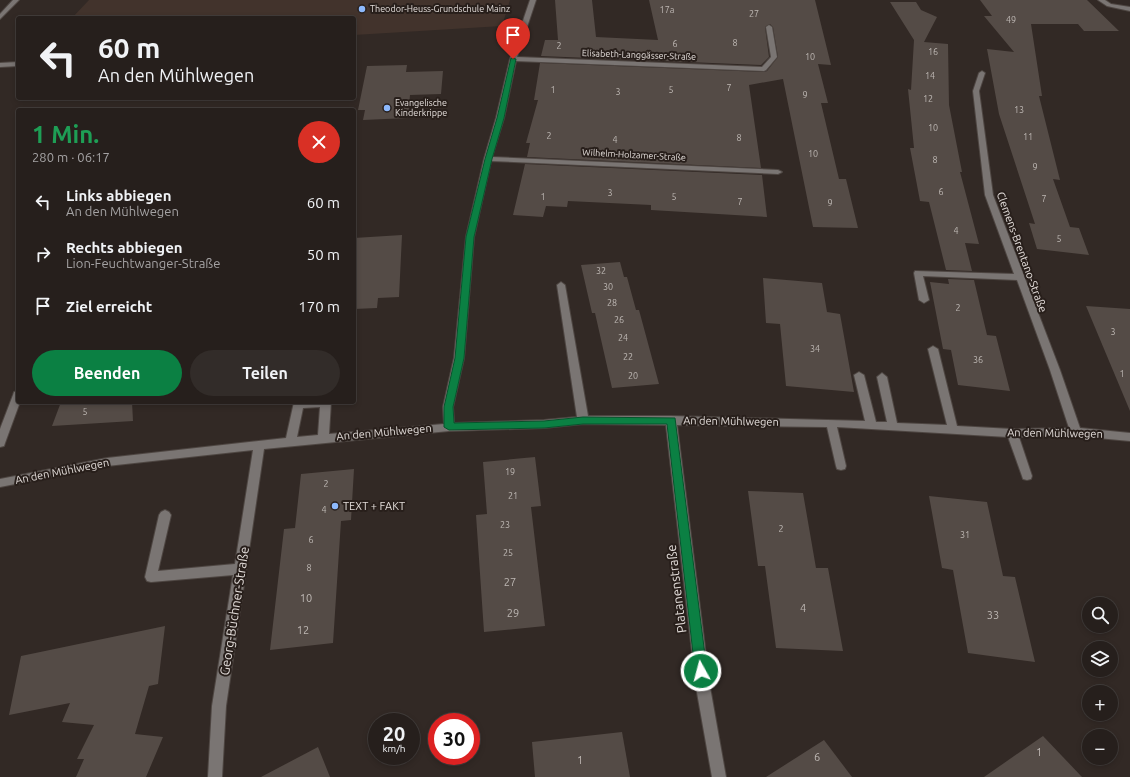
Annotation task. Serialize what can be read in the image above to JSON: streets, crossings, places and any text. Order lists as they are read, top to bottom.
{
  "streets": {
    "street": [
      "Elisabeth-Langgässer-Straße",
      "Wilhelm-Holzamer-Straße",
      "Clemens-Brentano-Straße",
      "An den Mühlwegen",
      "Platanenstraße",
      "Georg-Büchner-Straße"
    ]
  },
  "crossings": [
    ["Clemens-Brentano-Straße", "An den Mühlwegen"],
    ["An den Mühlwegen", "Platanenstraße"],
    ["An den Mühlwegen", "Georg-Büchner-Straße"]
  ],
  "places": ["Theodor-Heuss-Grundschule Mainz", "Evangelische Kinderkrippe", "TEXT + FAKT"],
  "house_numbers": [
    "17a",
    "27",
    "49",
    "8",
    "6",
    "2",
    "16",
    "10",
    "14",
    "7",
    "1",
    "5",
    "3",
    "9",
    "12",
    "13",
    "10",
    "2",
    "11",
    "8",
    "4",
    "10",
    "8",
    "9",
    "6",
    "3",
    "1",
    "5",
    "7",
    "7",
    "9",
    "4",
    "5",
    "32",
    "30",
    "28",
    "2",
    "26",
    "3",
    "24",
    "34",
    "22",
    "36",
    "1",
    "20",
    "5",
    "19",
    "2",
    "21",
    "4",
    "23",
    "2",
    "31",
    "6",
    "25",
    "8",
    "27",
    "10",
    "4",
    "29",
    "33",
    "12",
    "1",
    "6",
    "1"
  ],
  "page": {
    "turn": ["60 m", "An den Mühlwegen"],
    "heading": ["1 Min.", "280 m · 06:17"],
    "list": [
      {
        "name": "Links abbiegen",
        "note": "An den Mühlwegen",
        "value": "60 m"
      },
      {
        "name": "Rechts abbiegen",
        "note": "Lion-Feuchtwanger-Straße",
        "value": "50 m"
      },
      {
        "name": "Ziel erreicht",
        "value": "170 m"
      }
    ],
    "buttons": ["Beenden", "Teilen"],
    "map_buttons": ["+", "−"],
    "speed": "20 km/h",
    "limit": "30"
  }
}
